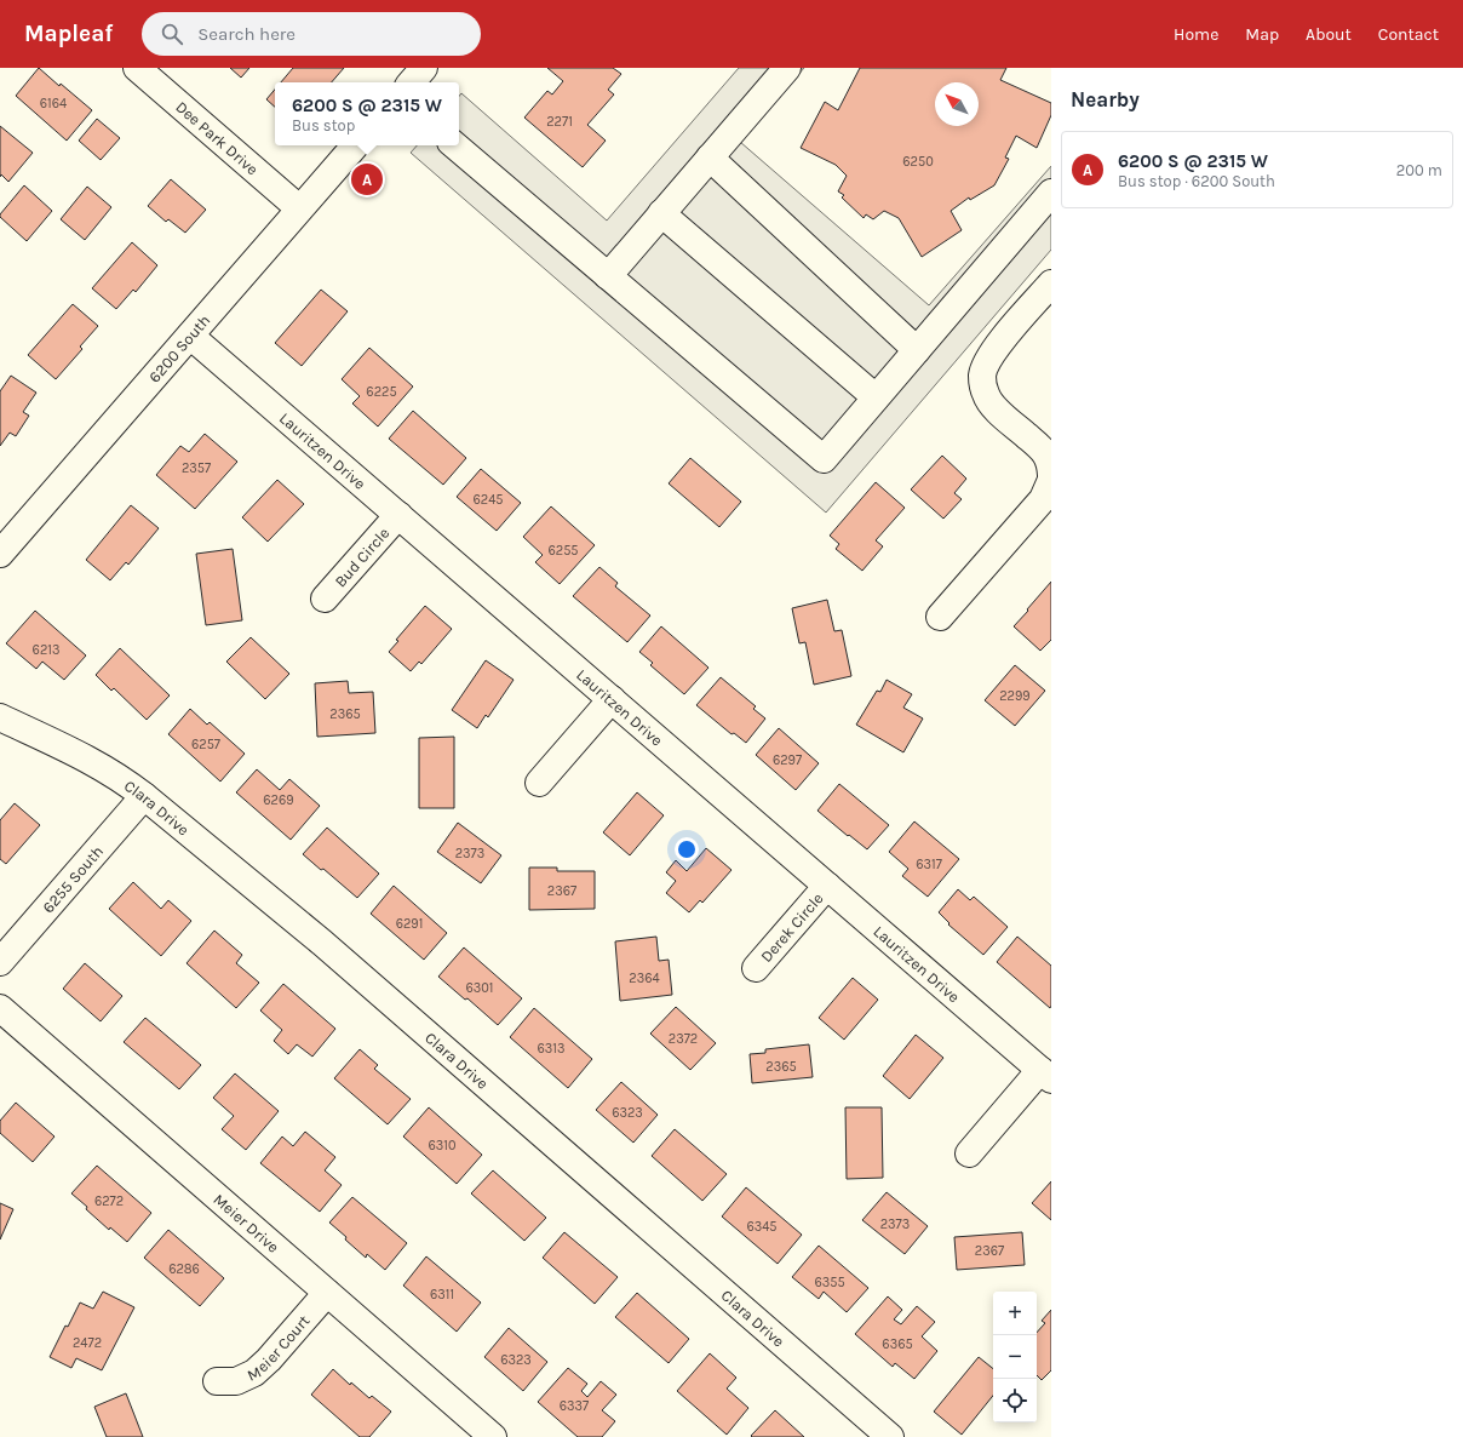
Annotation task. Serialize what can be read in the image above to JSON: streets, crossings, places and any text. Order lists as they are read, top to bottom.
{
  "streets": {
    "street": [
      "Dee Park Drive",
      "6200 South",
      "Lauritzen Drive",
      "Bud Circle",
      "Clara Drive",
      "6255 South",
      "Derek Circle",
      "Meier Drive",
      "Meier Court"
    ]
  },
  "crossings": [
    ["Dee Park Drive", "6200 South"],
    ["6200 South", "Lauritzen Drive"],
    ["Lauritzen Drive", "Bud Circle"],
    ["Lauritzen Drive", "Derek Circle"],
    ["Clara Drive", "6255 South"],
    ["Meier Drive", "Meier Court"]
  ],
  "house_numbers": [
    "6164",
    "2271",
    "6250",
    "6225",
    "2357",
    "6245",
    "6255",
    "6213",
    "2299",
    "2365",
    "6257",
    "6297",
    "6269",
    "2373",
    "6317",
    "2367",
    "6291",
    "2364",
    "6301",
    "2372",
    "6313",
    "2365",
    "6323",
    "6310",
    "6272",
    "2373",
    "6345",
    "2367",
    "6286",
    "6355",
    "6311",
    "2472",
    "6365",
    "6323",
    "6337"
  ],
  "north": "top left",
  "page": {
    "header": "Mapleaf",
    "search": "Search here",
    "nav": [
      "Home",
      "Map",
      "About",
      "Contact"
    ],
    "heading": "Nearby",
    "popup": ["6200 S @ 2315 W", "Bus stop"],
    "list": [
      {
        "mark": "A",
        "name": "6200 S @ 2315 W",
        "note": "Bus stop · 6200 South",
        "value": "200 m"
      }
    ],
    "pins": "A",
    "map_buttons": ["+", "−"]
  }
}
